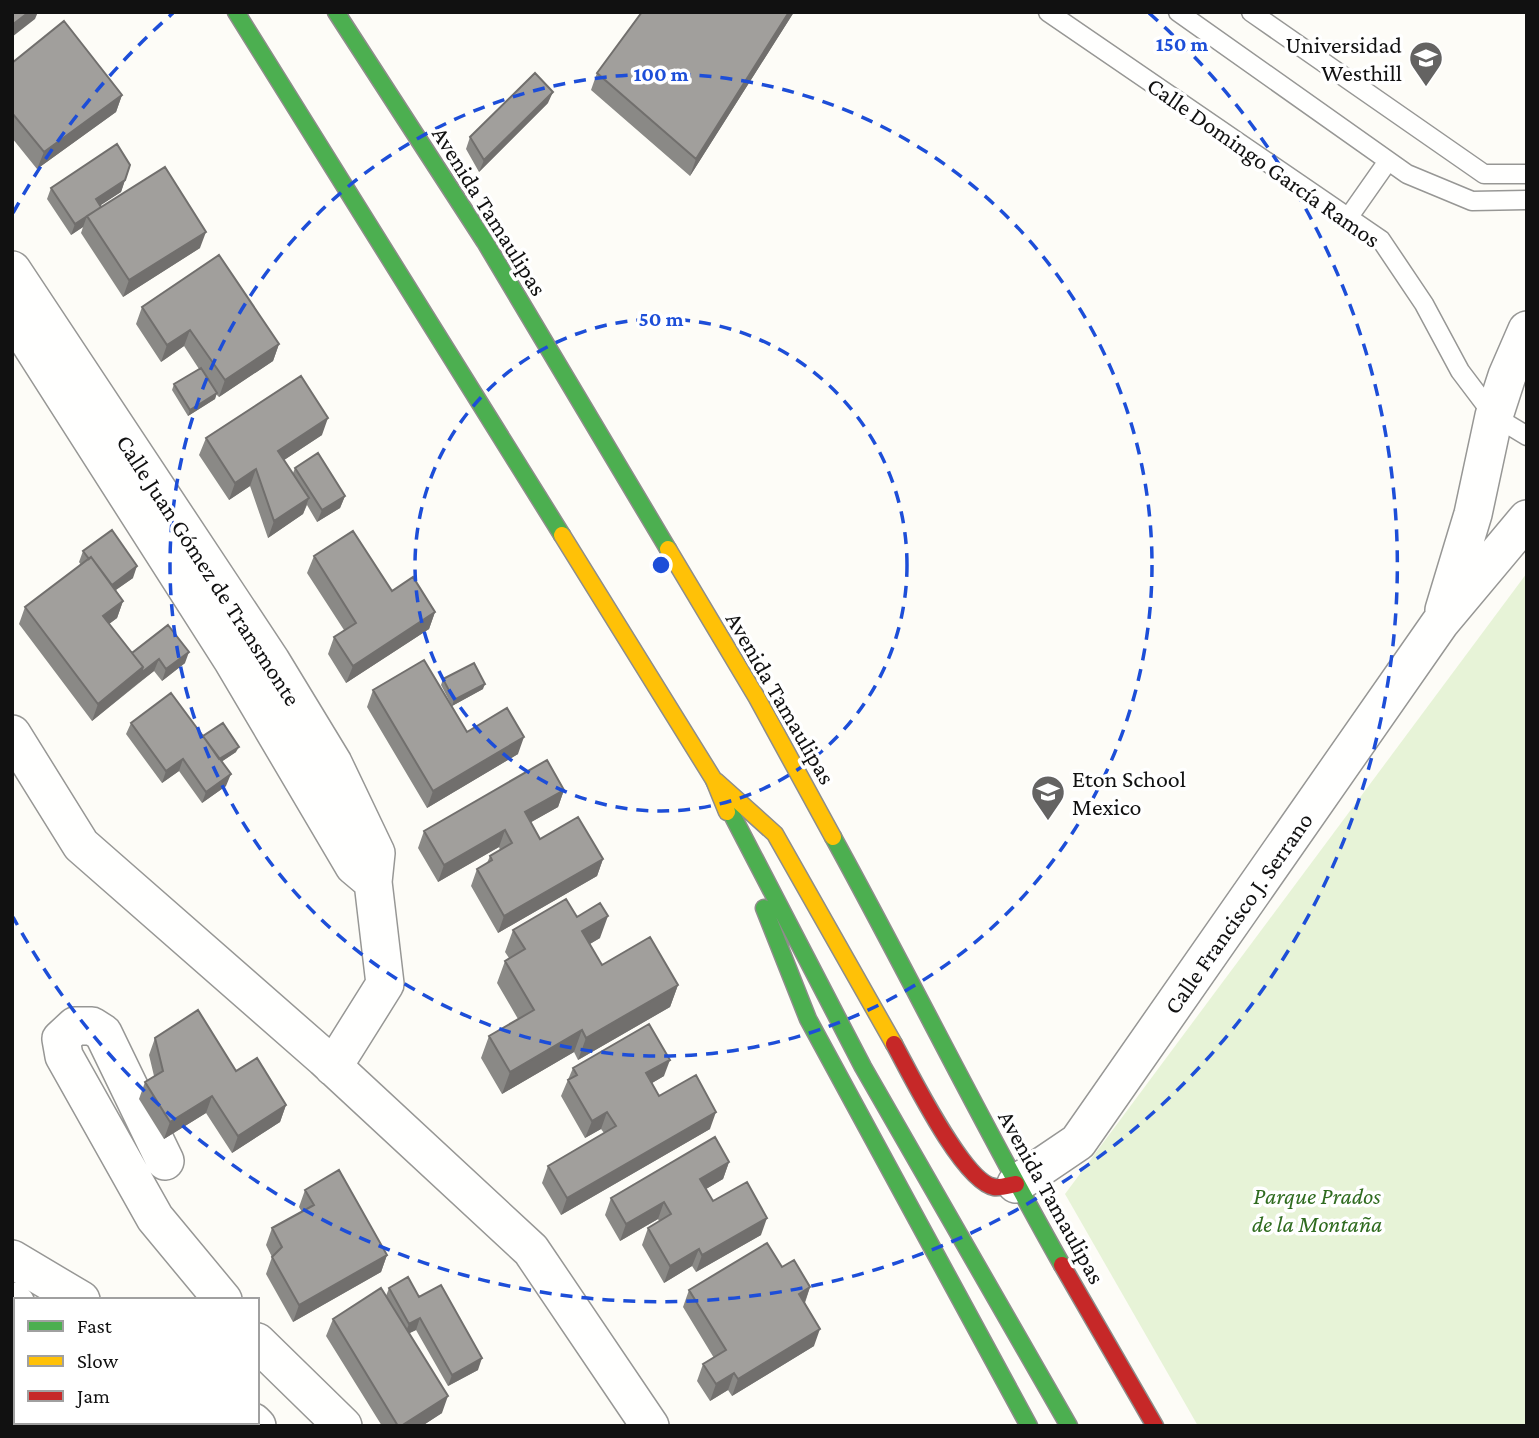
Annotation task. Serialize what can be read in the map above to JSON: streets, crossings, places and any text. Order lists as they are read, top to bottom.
{
  "streets": {
    "main road": ["Avenida Tamaulipas"],
    "street": ["Calle Juan Gómez de Transmonte", "Calle Francisco J. Serrano"],
    "lane": ["Calle Domingo García Ramos"]
  },
  "crossings": [
    ["Calle Domingo García Ramos", "Calle Francisco J. Serrano"],
    ["Avenida Tamaulipas", "Calle Francisco J. Serrano"]
  ],
  "parks": ["Parque Prados de la Montaña"],
  "places": {
    "school or university": ["Universidad Westhill", "Eton School Mexico"]
  },
  "legend": ["Fast", "Slow", "Jam"],
  "rings": ["150 m", "100 m", "50 m"]
}
